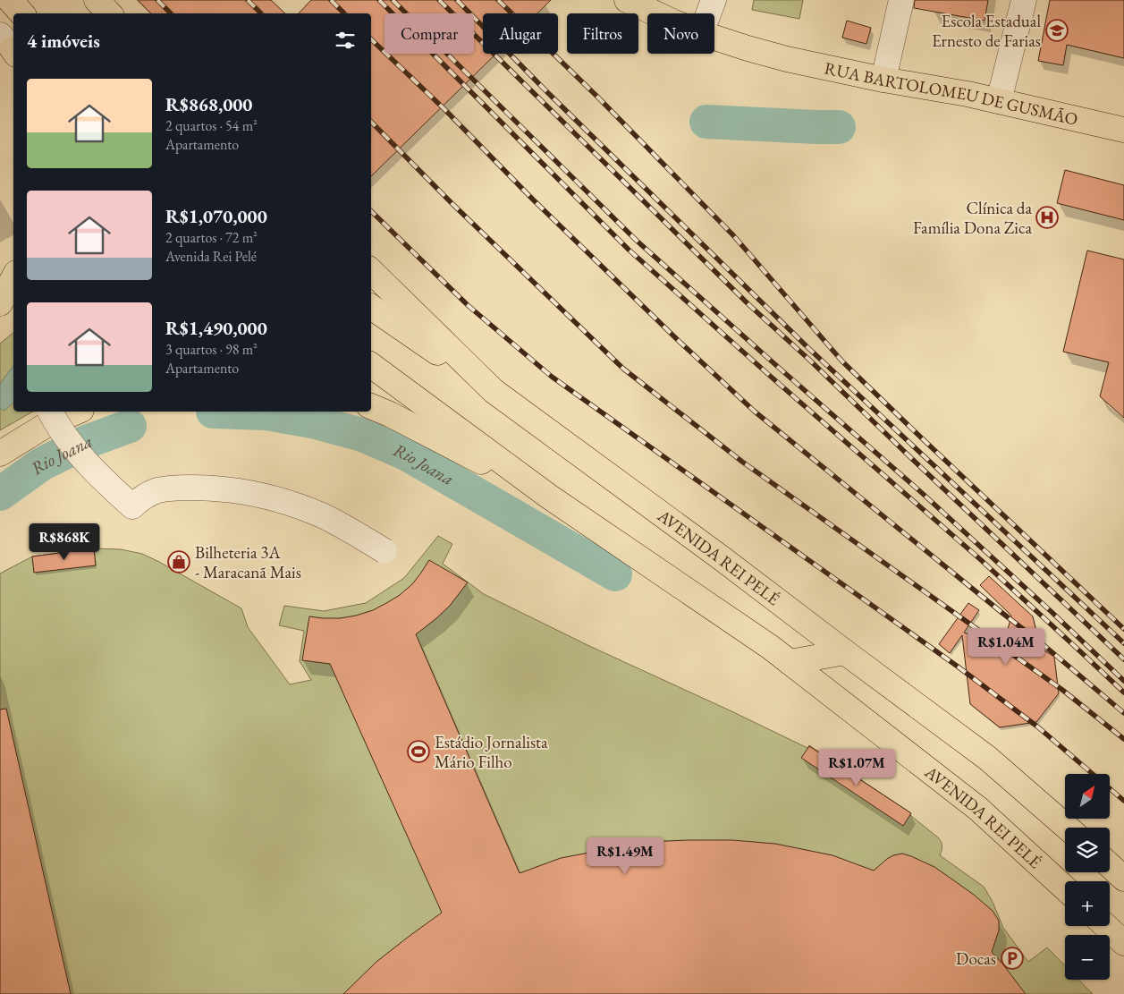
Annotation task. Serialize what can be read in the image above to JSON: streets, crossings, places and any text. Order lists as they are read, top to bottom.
{
  "streets": {
    "main road": ["RUA BARTOLOMEU DE GUSMÃO", "AVENIDA REI PELÉ"]
  },
  "water": ["Rio Joana"],
  "places": {
    "school or university": ["Escola Estadual Ernesto de Farias"],
    "hospital": ["Clínica da Família Dona Zica"],
    "shop": ["Bilheteria 3A - Maracanã Mais"],
    "sports": ["Estádio Jornalista Mário Filho"],
    "parking": ["Docas"]
  },
  "north": "top right",
  "page": {
    "chip": [
      "Comprar",
      "Alugar",
      "Filtros",
      "Novo"
    ],
    "heading": "4 imóveis",
    "list": [
      {
        "name": "R$868,000",
        "note": "2 quartos · 54 m² · Apartamento"
      },
      {
        "name": "R$1,070,000",
        "note": "2 quartos · 72 m² · Avenida Rei Pelé"
      },
      {
        "name": "R$1,490,000",
        "note": "3 quartos · 98 m² · Apartamento"
      }
    ],
    "price": [
      "R$868K",
      "R$1.04M",
      "R$1.07M",
      "R$1.49M"
    ],
    "map_buttons": ["+", "−"]
  }
}
